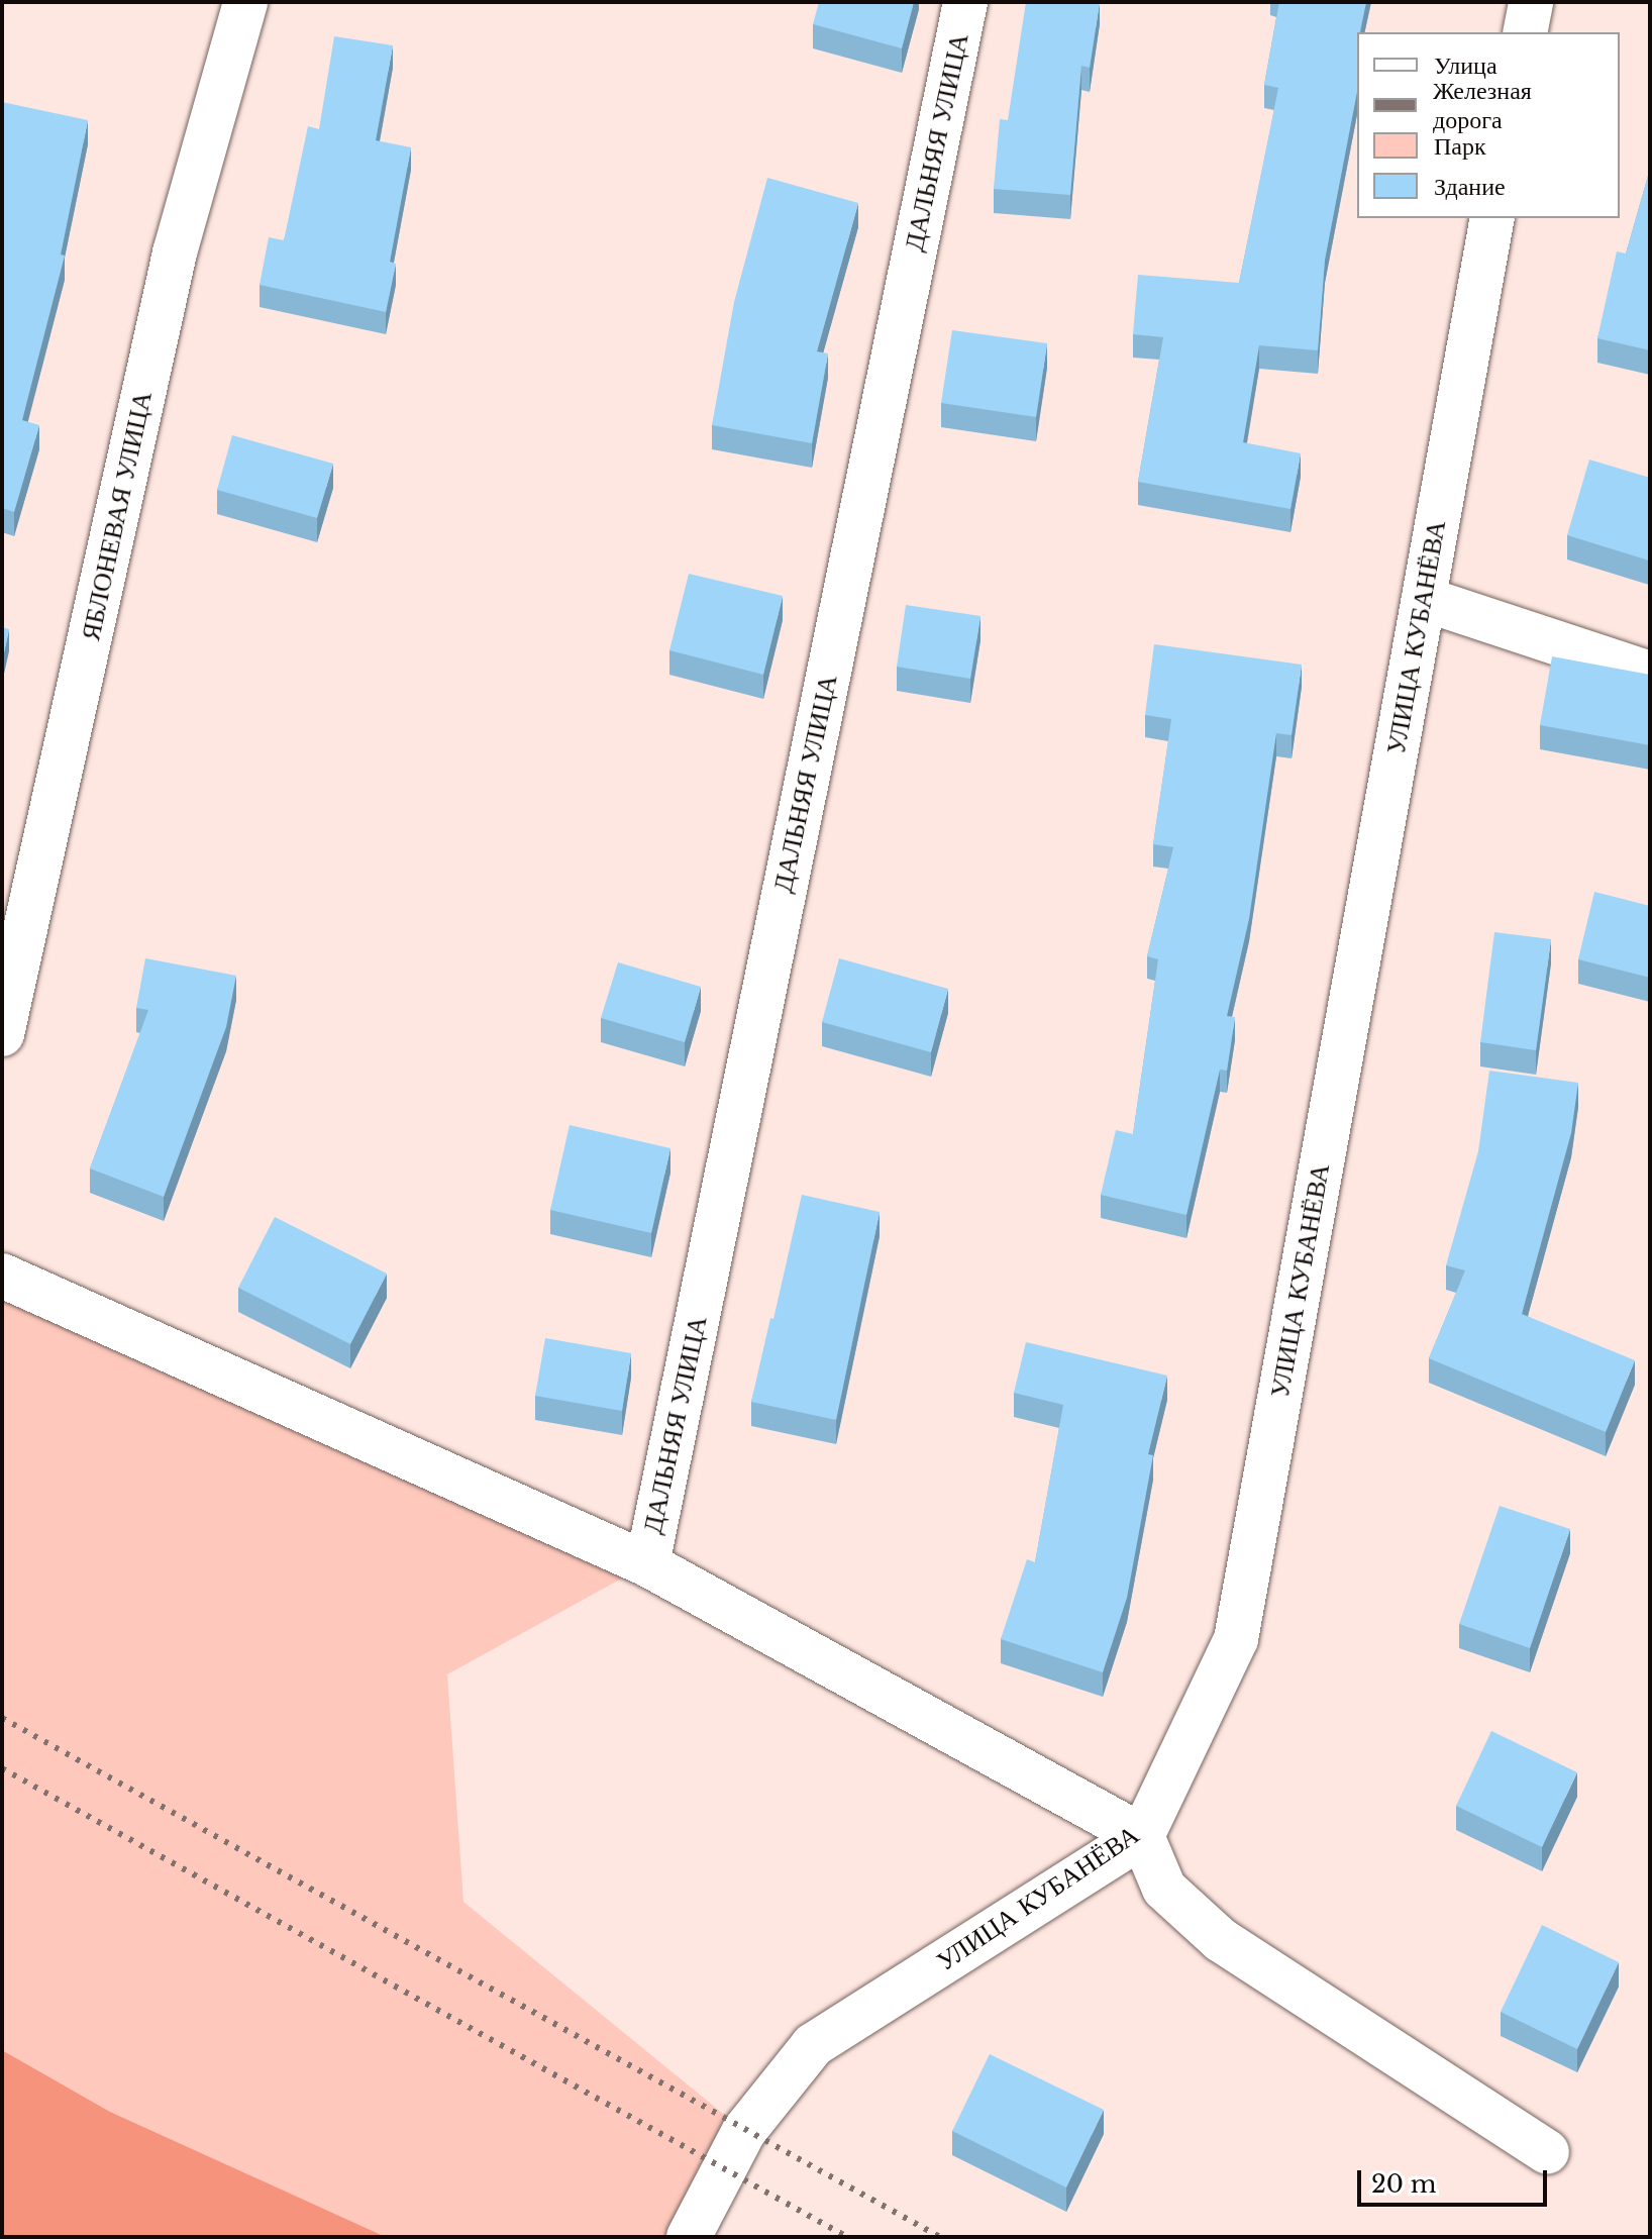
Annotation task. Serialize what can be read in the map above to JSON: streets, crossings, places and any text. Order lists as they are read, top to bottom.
{
  "streets": {
    "street": ["ДАЛЬНЯЯ УЛИЦА", "ЯБЛОНЕВАЯ УЛИЦА", "УЛИЦА КУБАНЁВА"]
  },
  "legend": [
    "Улица",
    "Железная дорога",
    "Парк",
    "Здание"
  ],
  "scale_bar": "20 m"
}
